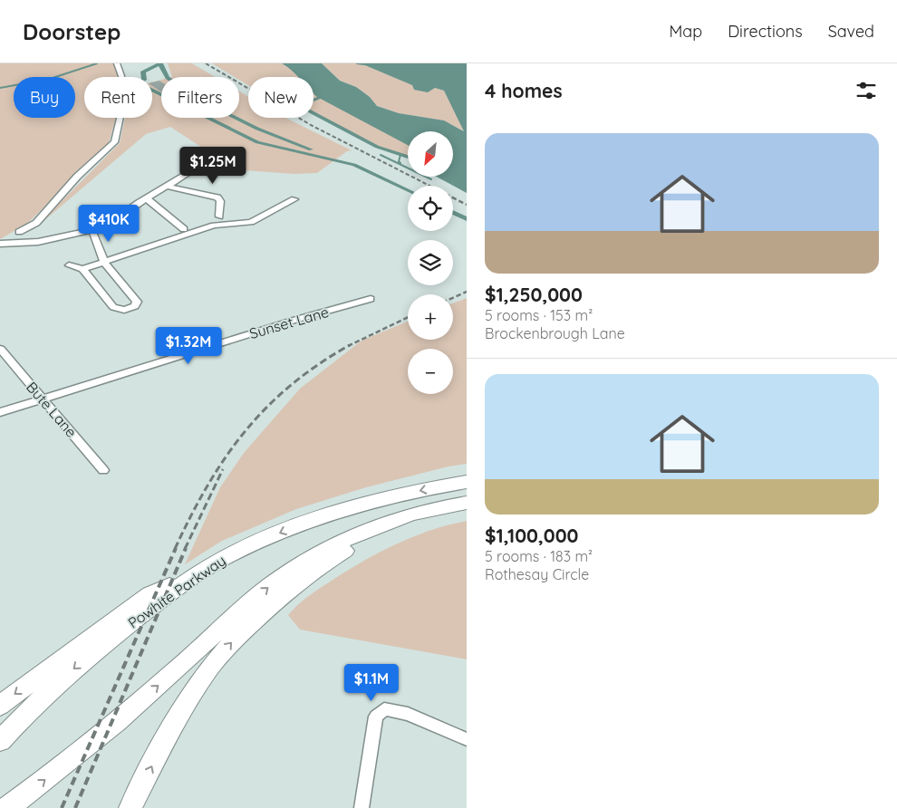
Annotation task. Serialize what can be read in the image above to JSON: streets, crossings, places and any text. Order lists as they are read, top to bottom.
{
  "streets": {
    "highway": ["Powhite Parkway"],
    "street": ["Sunset Lane", "Bute Lane"]
  },
  "crossings": [
    ["Sunset Lane", "Bute Lane"]
  ],
  "north": "bottom left",
  "page": {
    "header": "Doorstep",
    "nav": ["Map", "Directions", "Saved"],
    "heading": "4 homes",
    "chip": [
      "Buy",
      "Rent",
      "Filters",
      "New"
    ],
    "list": [
      {
        "name": "$1,250,000",
        "note": "5 rooms · 153 m² · Brockenbrough Lane"
      },
      {
        "name": "$1,100,000",
        "note": "5 rooms · 183 m² · Rothesay Circle"
      }
    ],
    "map_buttons": ["+", "−"],
    "price": [
      "$1.25M",
      "$410K",
      "$1.32M",
      "$1.1M"
    ]
  }
}
